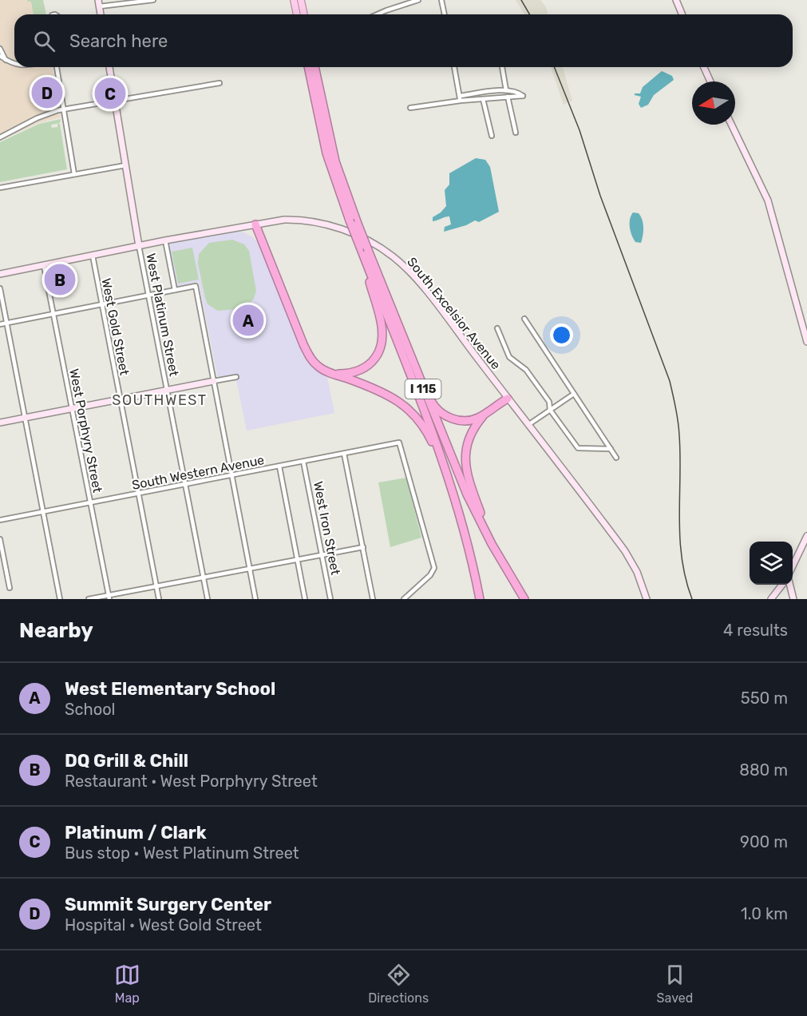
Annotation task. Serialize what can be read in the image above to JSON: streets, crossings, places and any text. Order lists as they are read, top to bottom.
{
  "streets": {
    "highway": ["I 115"],
    "street": [
      "South Excelsior Avenue",
      "West Platinum Street",
      "West Gold Street",
      "West Porphyry Street",
      "South Western Avenue",
      "West Iron Street"
    ]
  },
  "crossings": [
    ["South Excelsior Avenue", "West Platinum Street"],
    ["South Excelsior Avenue", "West Gold Street"],
    ["South Excelsior Avenue", "West Porphyry Street"],
    ["West Platinum Street", "South Western Avenue"],
    ["West Gold Street", "South Western Avenue"],
    ["West Porphyry Street", "South Western Avenue"],
    ["South Western Avenue", "West Iron Street"]
  ],
  "districts": ["SOUTHWEST"],
  "north": "left",
  "page": {
    "search": "Search here",
    "pins": [
      "D",
      "C",
      "B",
      "A"
    ],
    "heading": ["Nearby", "4 results"],
    "list": [
      {
        "mark": "A",
        "name": "West Elementary School",
        "note": "School",
        "value": "550 m"
      },
      {
        "mark": "B",
        "name": "DQ Grill & Chill",
        "note": "Restaurant · West Porphyry Street",
        "value": "880 m"
      },
      {
        "mark": "C",
        "name": "Platinum / Clark",
        "note": "Bus stop · West Platinum Street",
        "value": "900 m"
      },
      {
        "mark": "D",
        "name": "Summit Surgery Center",
        "note": "Hospital · West Gold Street",
        "value": "1.0 km"
      }
    ],
    "nav": ["Map", "Directions", "Saved"]
  }
}
